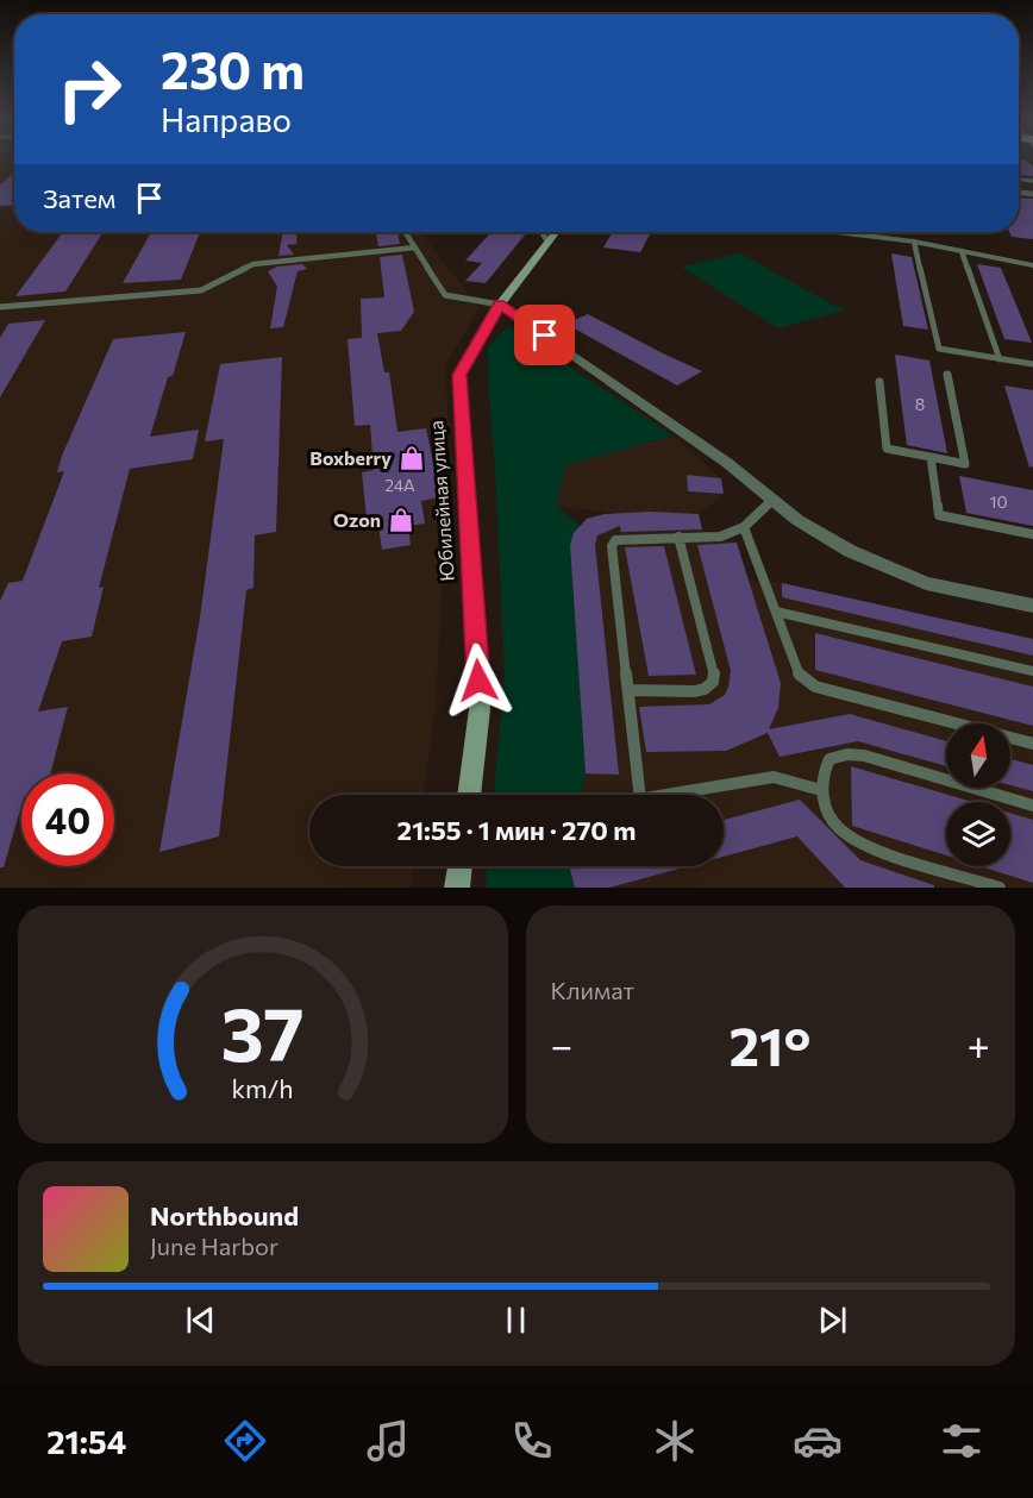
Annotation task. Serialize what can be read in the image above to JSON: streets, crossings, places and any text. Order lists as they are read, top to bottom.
{
  "streets": {
    "street": ["Юбилейная улица"]
  },
  "places": {
    "shop": ["Boxberry", "Ozon"]
  },
  "house_numbers": ["8", "24А", "10"],
  "north": "top",
  "page": {
    "turn": ["230 m", "Направо"],
    "then": "Затем",
    "limit": "40",
    "trip": "21:55 · 1 мин · 270 m",
    "tile": "Климат",
    "heat": ["−", "21°", "+"],
    "song": ["Northbound", "June Harbor"],
    "tabs": "21:54",
    "gauge": ["37", "km/h"]
  }
}
